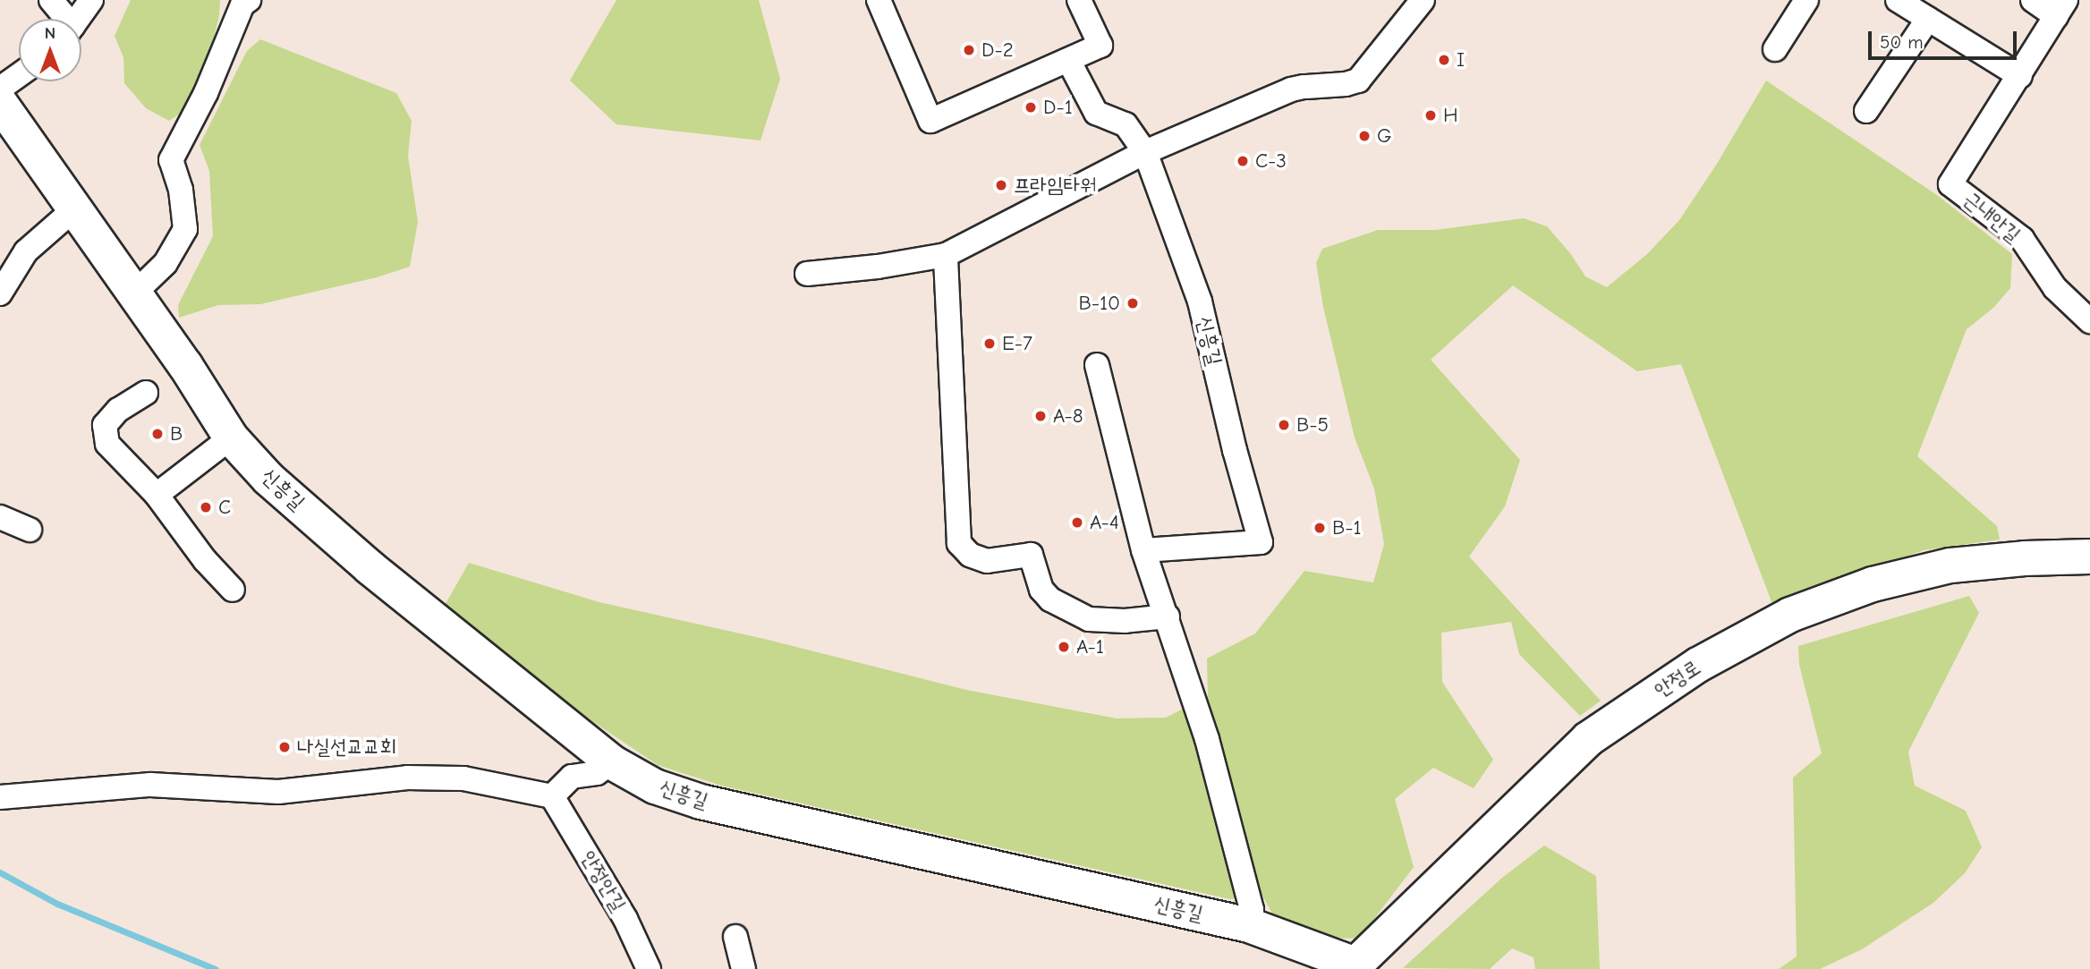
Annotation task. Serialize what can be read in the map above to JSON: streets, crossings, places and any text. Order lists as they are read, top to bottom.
{
  "streets": {
    "street": [
      "근내안길",
      "신흥길",
      "안정로",
      "안정안길"
    ]
  },
  "crossings": [
    ["신흥길", "안정로"]
  ],
  "places": [
    "D-2",
    "I",
    "D-1",
    "H",
    "G",
    "C-3",
    "프라임타워",
    "B-10",
    "E-7",
    "A-8",
    "B-5",
    "B",
    "C",
    "A-4",
    "B-1",
    "A-1",
    "나실선교교회"
  ],
  "scale_bar": "50 m",
  "north": "top"
}
